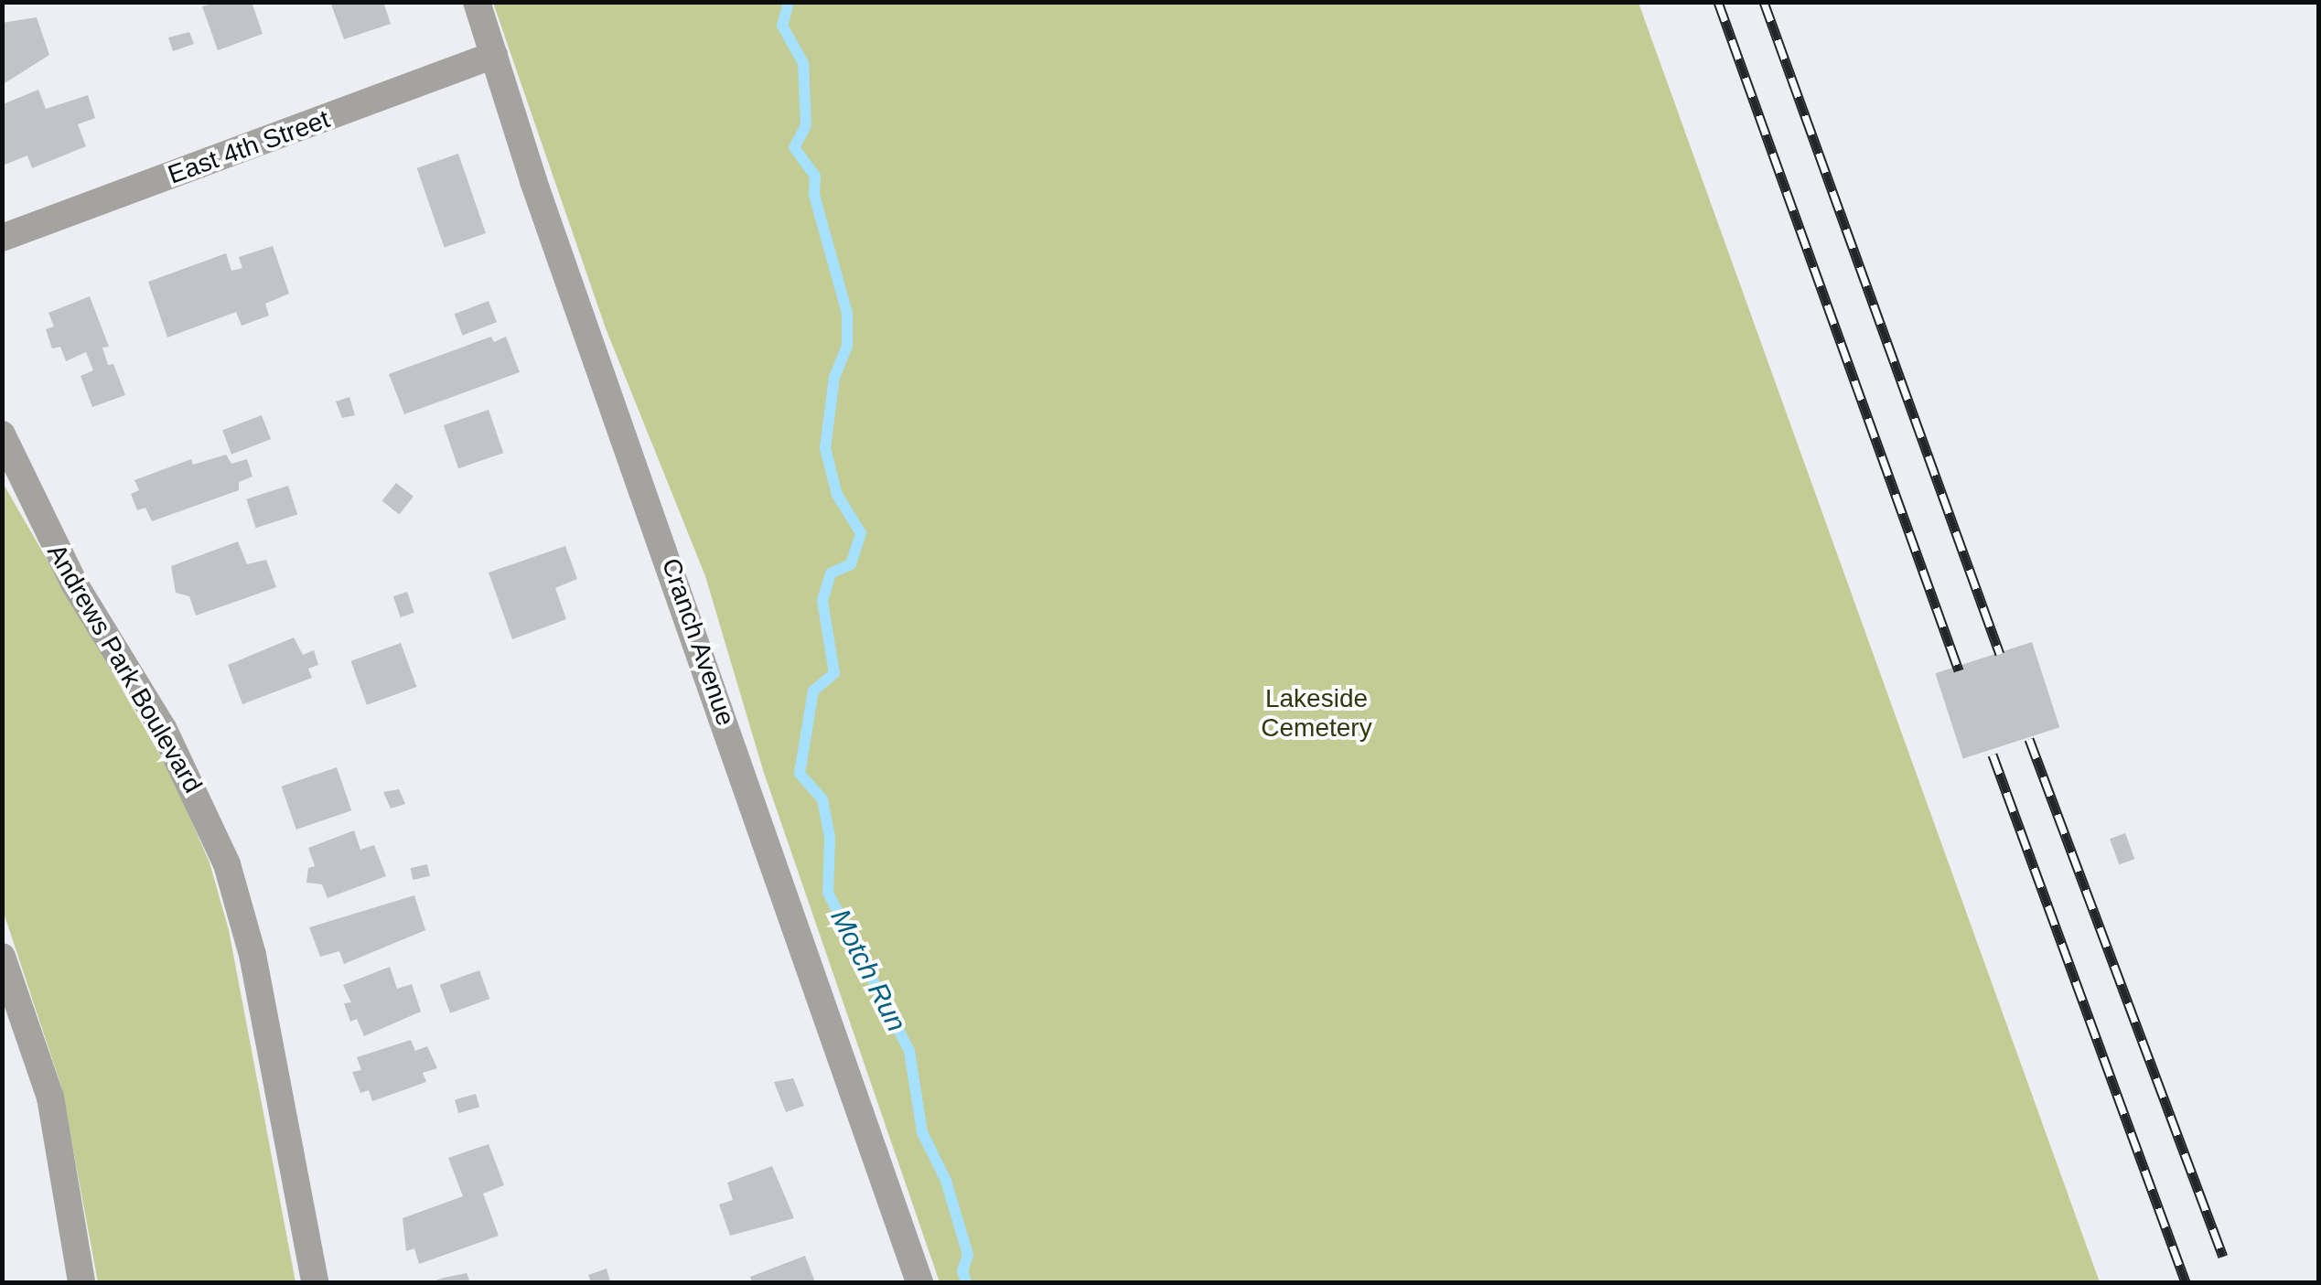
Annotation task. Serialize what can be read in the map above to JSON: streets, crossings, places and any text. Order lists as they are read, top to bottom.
{
  "streets": {
    "street": ["East 4th Street", "Cranch Avenue", "Andrews Park Boulevard"]
  },
  "crossings": [
    ["East 4th Street", "Cranch Avenue"]
  ],
  "water": ["Motch Run"],
  "parks": ["Lakeside Cemetery"]
}
